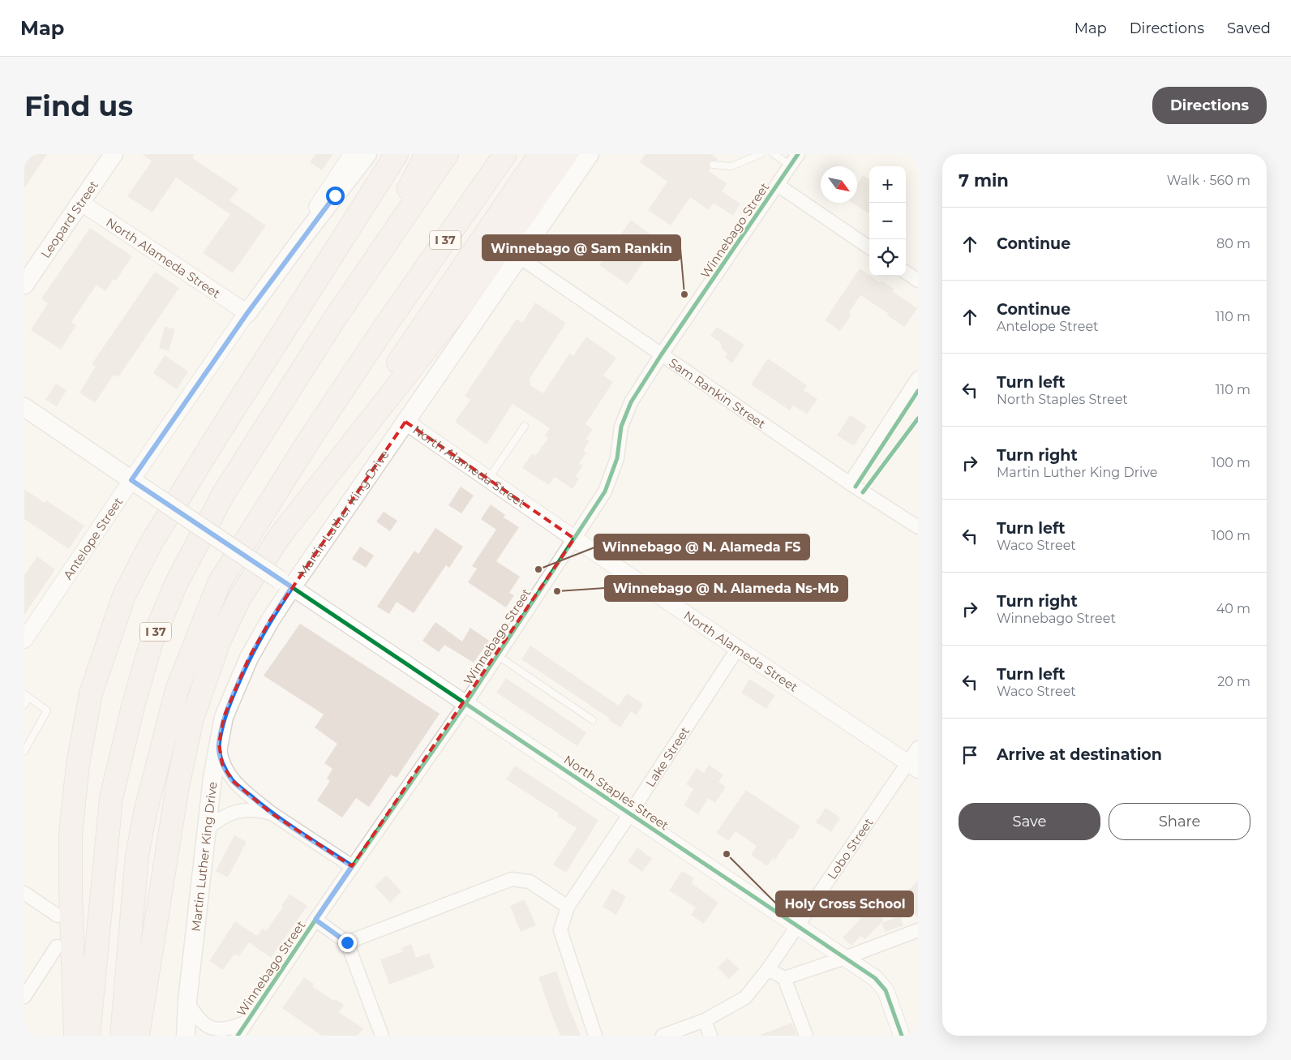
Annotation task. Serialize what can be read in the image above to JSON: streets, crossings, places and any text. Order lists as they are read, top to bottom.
{
  "streets": {
    "highway": ["I 37"],
    "main road": ["Leopard Street", "Martin Luther King Drive", "North Staples Street"],
    "street": [
      "Winnebago Street",
      "North Alameda Street",
      "Sam Rankin Street",
      "Antelope Street",
      "Lake Street",
      "Lobo Street"
    ]
  },
  "crossings": [
    ["Leopard Street", "North Alameda Street"],
    ["Winnebago Street", "North Alameda Street"],
    ["Winnebago Street", "Sam Rankin Street"],
    ["Winnebago Street", "North Staples Street"],
    ["North Alameda Street", "Martin Luther King Drive"],
    ["North Alameda Street", "Antelope Street"],
    ["North Alameda Street", "Lake Street"],
    ["North Alameda Street", "Lobo Street"],
    ["Sam Rankin Street", "Martin Luther King Drive"],
    ["Martin Luther King Drive", "North Staples Street"],
    ["Antelope Street", "North Staples Street"],
    ["Lake Street", "North Staples Street"],
    ["North Staples Street", "Lobo Street"]
  ],
  "places": [
    "Winnebago @ Sam Rankin",
    "Winnebago @ N. Alameda FS",
    "Winnebago @ N. Alameda Ns-Mb",
    "Holy Cross School"
  ],
  "north": "bottom right",
  "page": {
    "header": "Map",
    "nav": ["Map", "Directions", "Saved"],
    "buttons": [
      "Directions",
      ["Save", "Share"]
    ],
    "title": "Find us",
    "heading": ["7 min", "Walk · 560 m"],
    "map_buttons": ["+", "−"],
    "list": [
      ["Continue", "80 m"],
      ["Continue", "Antelope Street", "110 m"],
      ["Turn left", "North Staples Street", "110 m"],
      ["Turn right", "Martin Luther King Drive", "100 m"],
      ["Turn left", "Waco Street", "100 m"],
      ["Turn right", "Winnebago Street", "40 m"],
      ["Turn left", "Waco Street", "20 m"],
      "Arrive at destination"
    ]
  }
}
